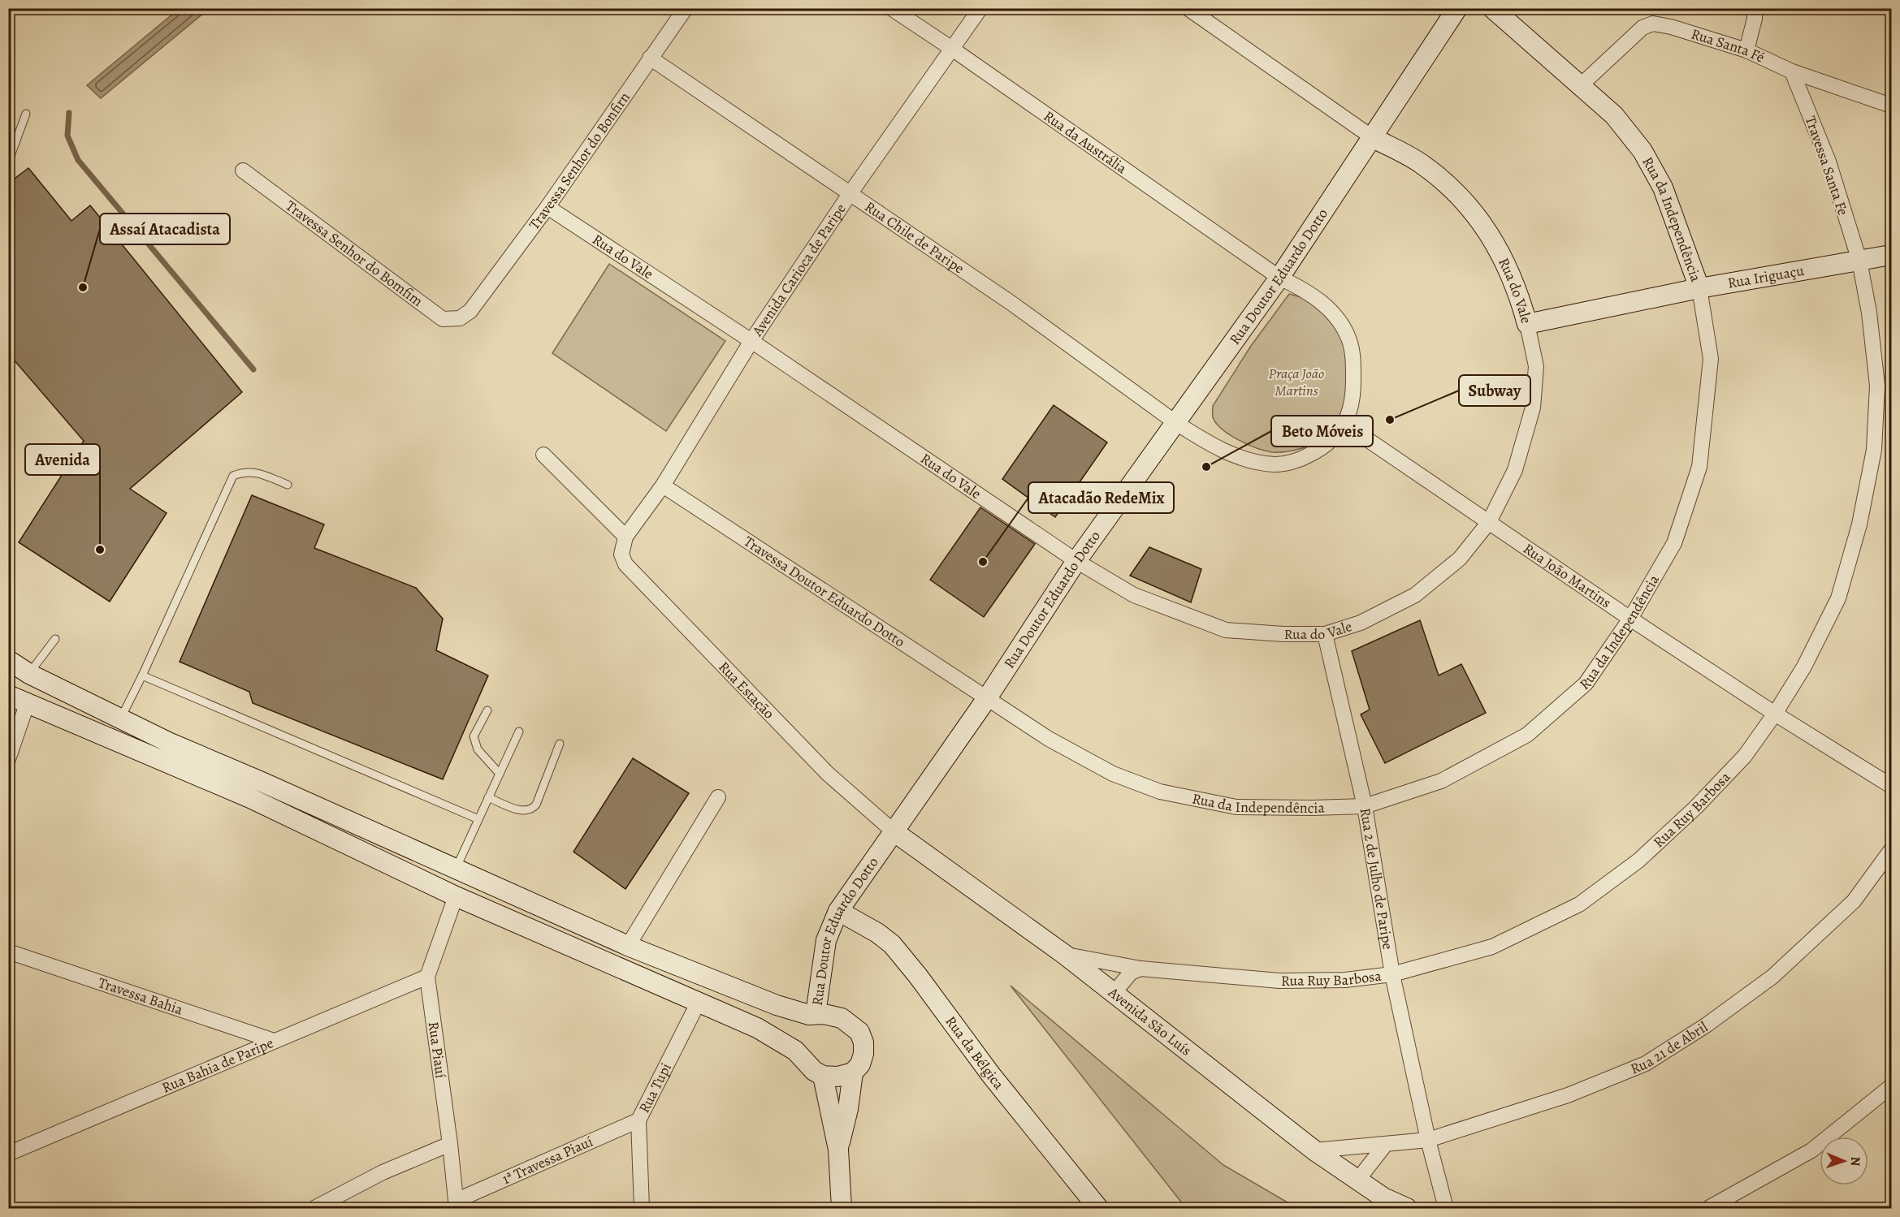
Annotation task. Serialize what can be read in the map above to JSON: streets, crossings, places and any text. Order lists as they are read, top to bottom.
{
  "streets": {
    "main road": [
      "Rua da Independência",
      "Rua do Vale",
      "Rua Doutor Eduardo Dotto",
      "Rua Iriguaçu",
      "Avenida São Luís",
      "Rua da Bélgica"
    ],
    "street": [
      "Rua Santa Fé",
      "Rua da Austrália",
      "Travessa Senhor do Bonfirn",
      "Travessa Santa Fe",
      "Rua Chile de Paripe",
      "Travessa Senhor do Bomfim",
      "Avenida Carioca de Paripe",
      "Rua João Martins",
      "Travessa Doutor Eduardo Dotto",
      "Rua Estação",
      "Rua Ruy Barbosa",
      "Rua 2 de Julho de Paripe",
      "Travessa Bahia",
      "Rua 21 de Abril",
      "Rua Piauí",
      "Rua Bahia de Paripe",
      "Rua Tupi",
      "1ª Travessa Piauí"
    ]
  },
  "crossings": [
    ["Rua Santa Fé", "Travessa Santa Fe"],
    ["Rua Santa Fé", "Rua da Independência"],
    ["Rua da Austrália", "Avenida Carioca de Paripe"],
    ["Rua da Austrália", "Rua Doutor Eduardo Dotto"],
    ["Travessa Senhor do Bonfirn", "Rua Chile de Paripe"],
    ["Travessa Senhor do Bonfirn", "Travessa Senhor do Bomfim"],
    ["Travessa Senhor do Bonfirn", "Rua do Vale"],
    ["Travessa Santa Fe", "Rua Iriguaçu"],
    ["Travessa Santa Fe", "Rua Ruy Barbosa"],
    ["Rua da Independência", "Rua Doutor Eduardo Dotto"],
    ["Rua da Independência", "Rua Iriguaçu"],
    ["Rua da Independência", "Rua João Martins"],
    ["Rua da Independência", "Travessa Doutor Eduardo Dotto"],
    ["Rua da Independência", "Rua 2 de Julho de Paripe"],
    ["Rua Chile de Paripe", "Avenida Carioca de Paripe"],
    ["Rua Chile de Paripe", "Rua Doutor Eduardo Dotto"],
    ["Rua do Vale", "Avenida Carioca de Paripe"],
    ["Rua do Vale", "Rua Doutor Eduardo Dotto"],
    ["Rua do Vale", "Rua Iriguaçu"],
    ["Rua do Vale", "Rua João Martins"],
    ["Rua do Vale", "Rua 2 de Julho de Paripe"],
    ["Avenida Carioca de Paripe", "Travessa Doutor Eduardo Dotto"],
    ["Avenida Carioca de Paripe", "Rua Estação"],
    ["Rua Doutor Eduardo Dotto", "Travessa Doutor Eduardo Dotto"],
    ["Rua Doutor Eduardo Dotto", "Rua Estação"],
    ["Rua Doutor Eduardo Dotto", "Avenida São Luís"],
    ["Rua Doutor Eduardo Dotto", "Rua da Bélgica"],
    ["Rua Iriguaçu", "Rua Ruy Barbosa"],
    ["Rua João Martins", "Rua Ruy Barbosa"],
    ["Rua Estação", "Avenida São Luís"],
    ["Rua Ruy Barbosa", "Rua 2 de Julho de Paripe"],
    ["Rua Ruy Barbosa", "Avenida São Luís"],
    ["Rua 2 de Julho de Paripe", "Rua 21 de Abril"],
    ["Travessa Bahia", "Rua Bahia de Paripe"],
    ["Avenida São Luís", "Rua 21 de Abril"],
    ["Rua Piauí", "Rua Bahia de Paripe"],
    ["Rua Piauí", "1ª Travessa Piauí"],
    ["Rua Tupi", "1ª Travessa Piauí"]
  ],
  "parks": ["Praça João Martins"],
  "places": [
    "Assaí Atacadista",
    "Subway",
    "Beto Móveis",
    "Avenida",
    "Atacadão RedeMix"
  ],
  "north": "right"
}
